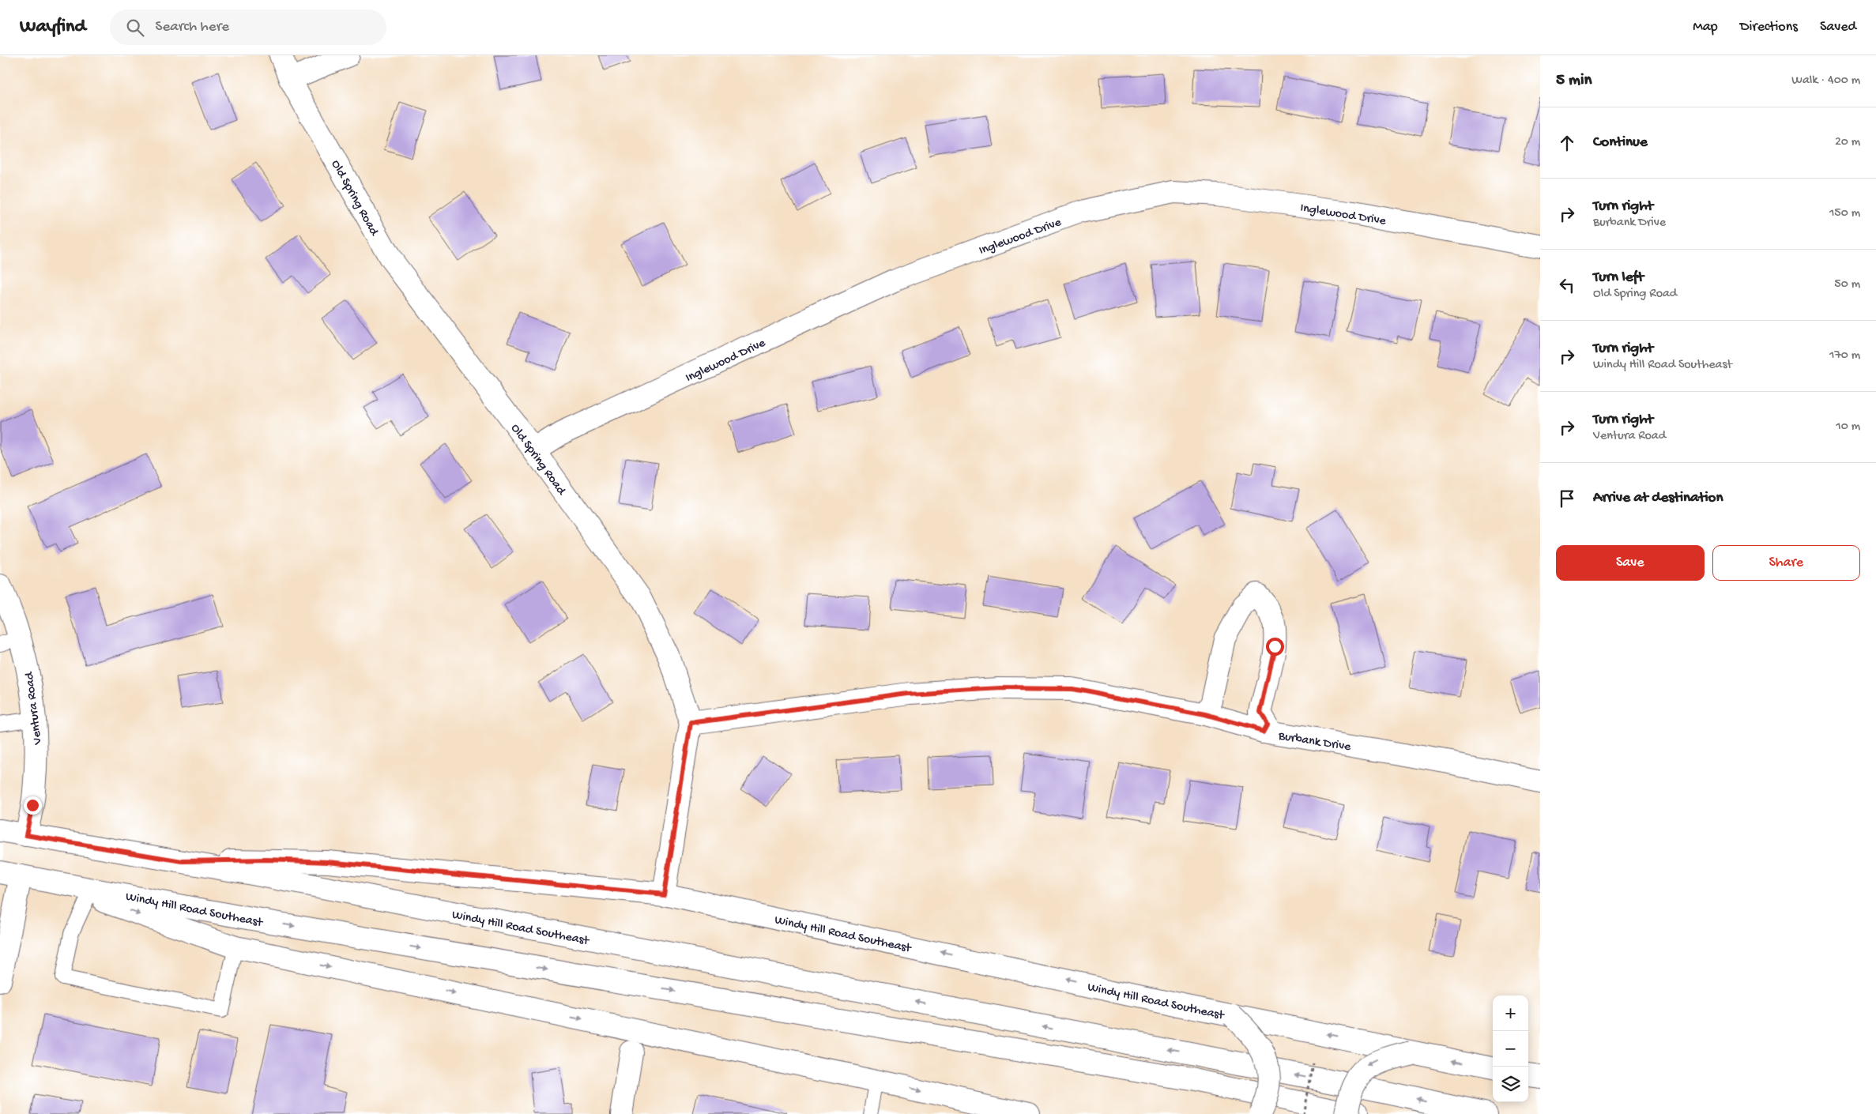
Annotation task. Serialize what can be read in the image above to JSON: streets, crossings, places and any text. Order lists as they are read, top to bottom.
{
  "streets": {
    "street": [
      "Old Spring Road",
      "Inglewood Drive",
      "Ventura Road",
      "Burbank Drive",
      "Windy Hill Road Southeast"
    ]
  },
  "crossings": [
    ["Old Spring Road", "Inglewood Drive"],
    ["Old Spring Road", "Burbank Drive"],
    ["Old Spring Road", "Windy Hill Road Southeast"],
    ["Ventura Road", "Windy Hill Road Southeast"]
  ],
  "page": {
    "header": "Wayfind",
    "search": "Search here",
    "nav": ["Map", "Directions", "Saved"],
    "heading": ["5 min", "Walk · 400 m"],
    "list": [
      ["Continue", "20 m"],
      ["Turn right", "Burbank Drive", "150 m"],
      ["Turn left", "Old Spring Road", "50 m"],
      ["Turn right", "Windy Hill Road Southeast", "170 m"],
      ["Turn right", "Ventura Road", "10 m"],
      "Arrive at destination"
    ],
    "buttons": ["Save", "Share"],
    "map_buttons": ["+", "−"]
  }
}
